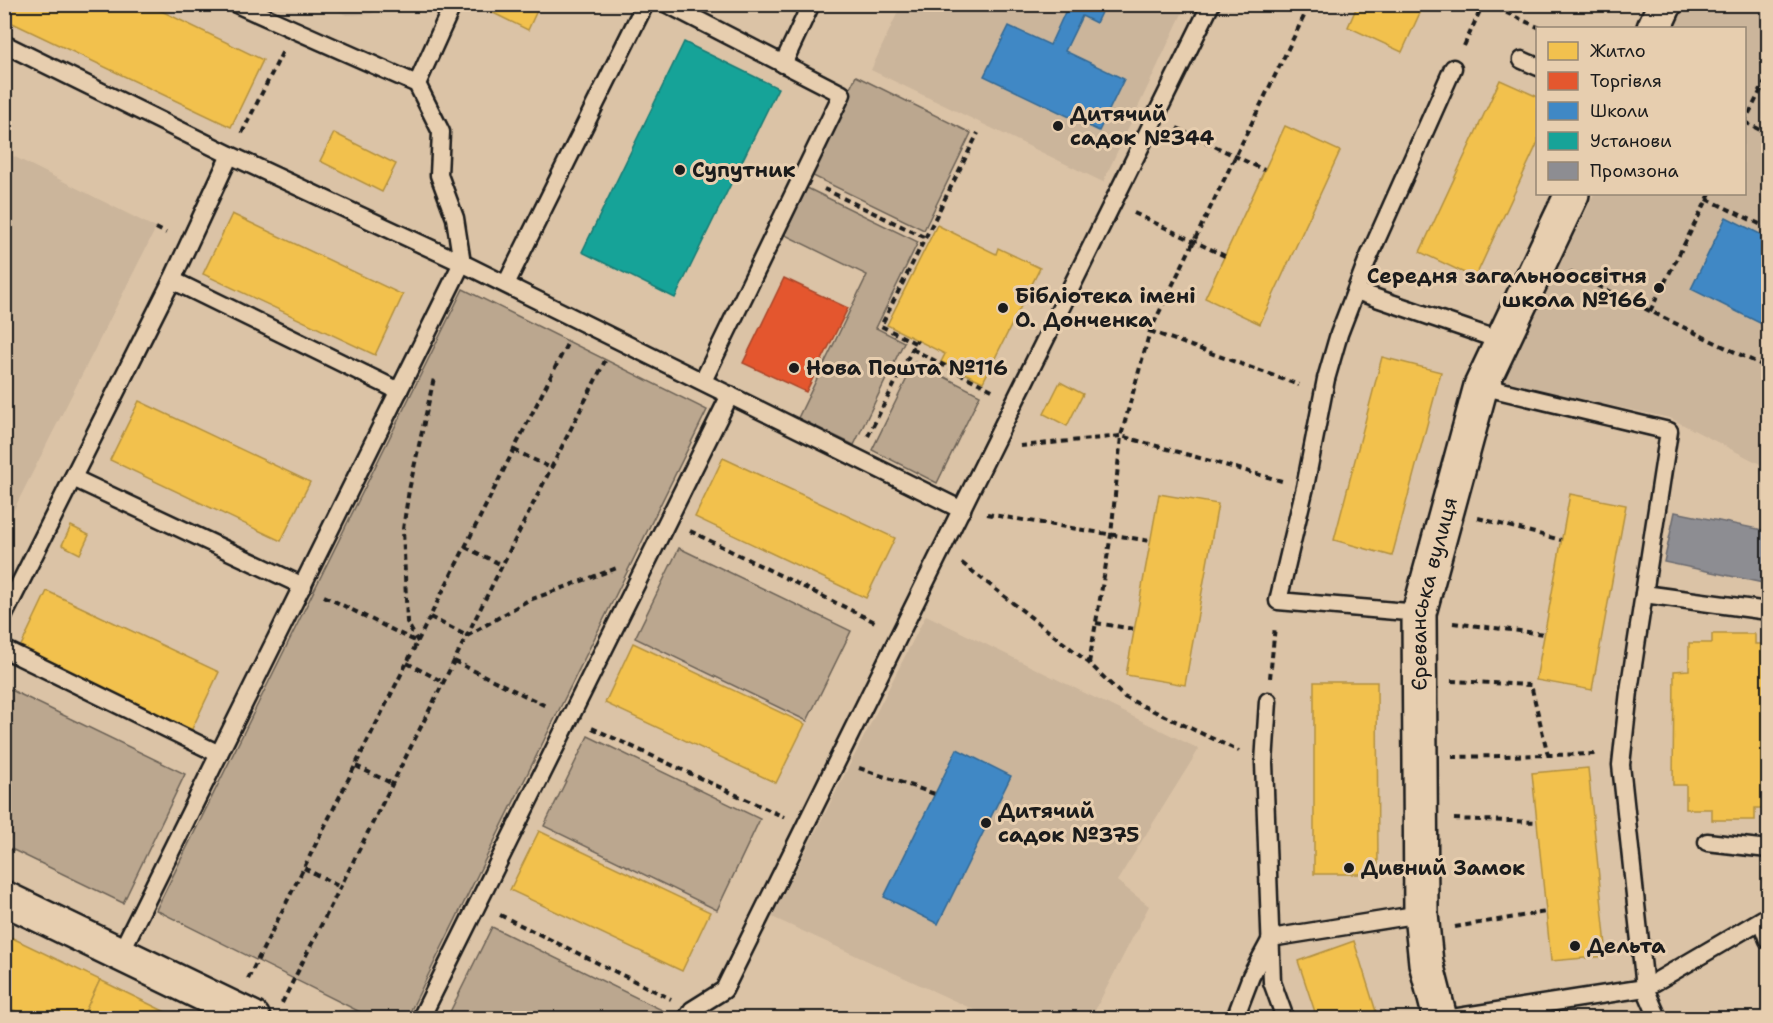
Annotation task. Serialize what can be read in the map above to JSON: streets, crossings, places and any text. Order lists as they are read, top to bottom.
{
  "streets": {
    "street": ["Єреванська вулиця"]
  },
  "places": [
    "Дитячий садок №344",
    "Супутник",
    "Середня загальноосвітня школа №166",
    "Бібліотека імені О. Донченка",
    "Нова Пошта №116",
    "Дитячий садок №375",
    "Дивний Замок",
    "Дельта"
  ],
  "legend": [
    "Житло",
    "Торгівля",
    "Школи",
    "Установи",
    "Промзона"
  ]
}
